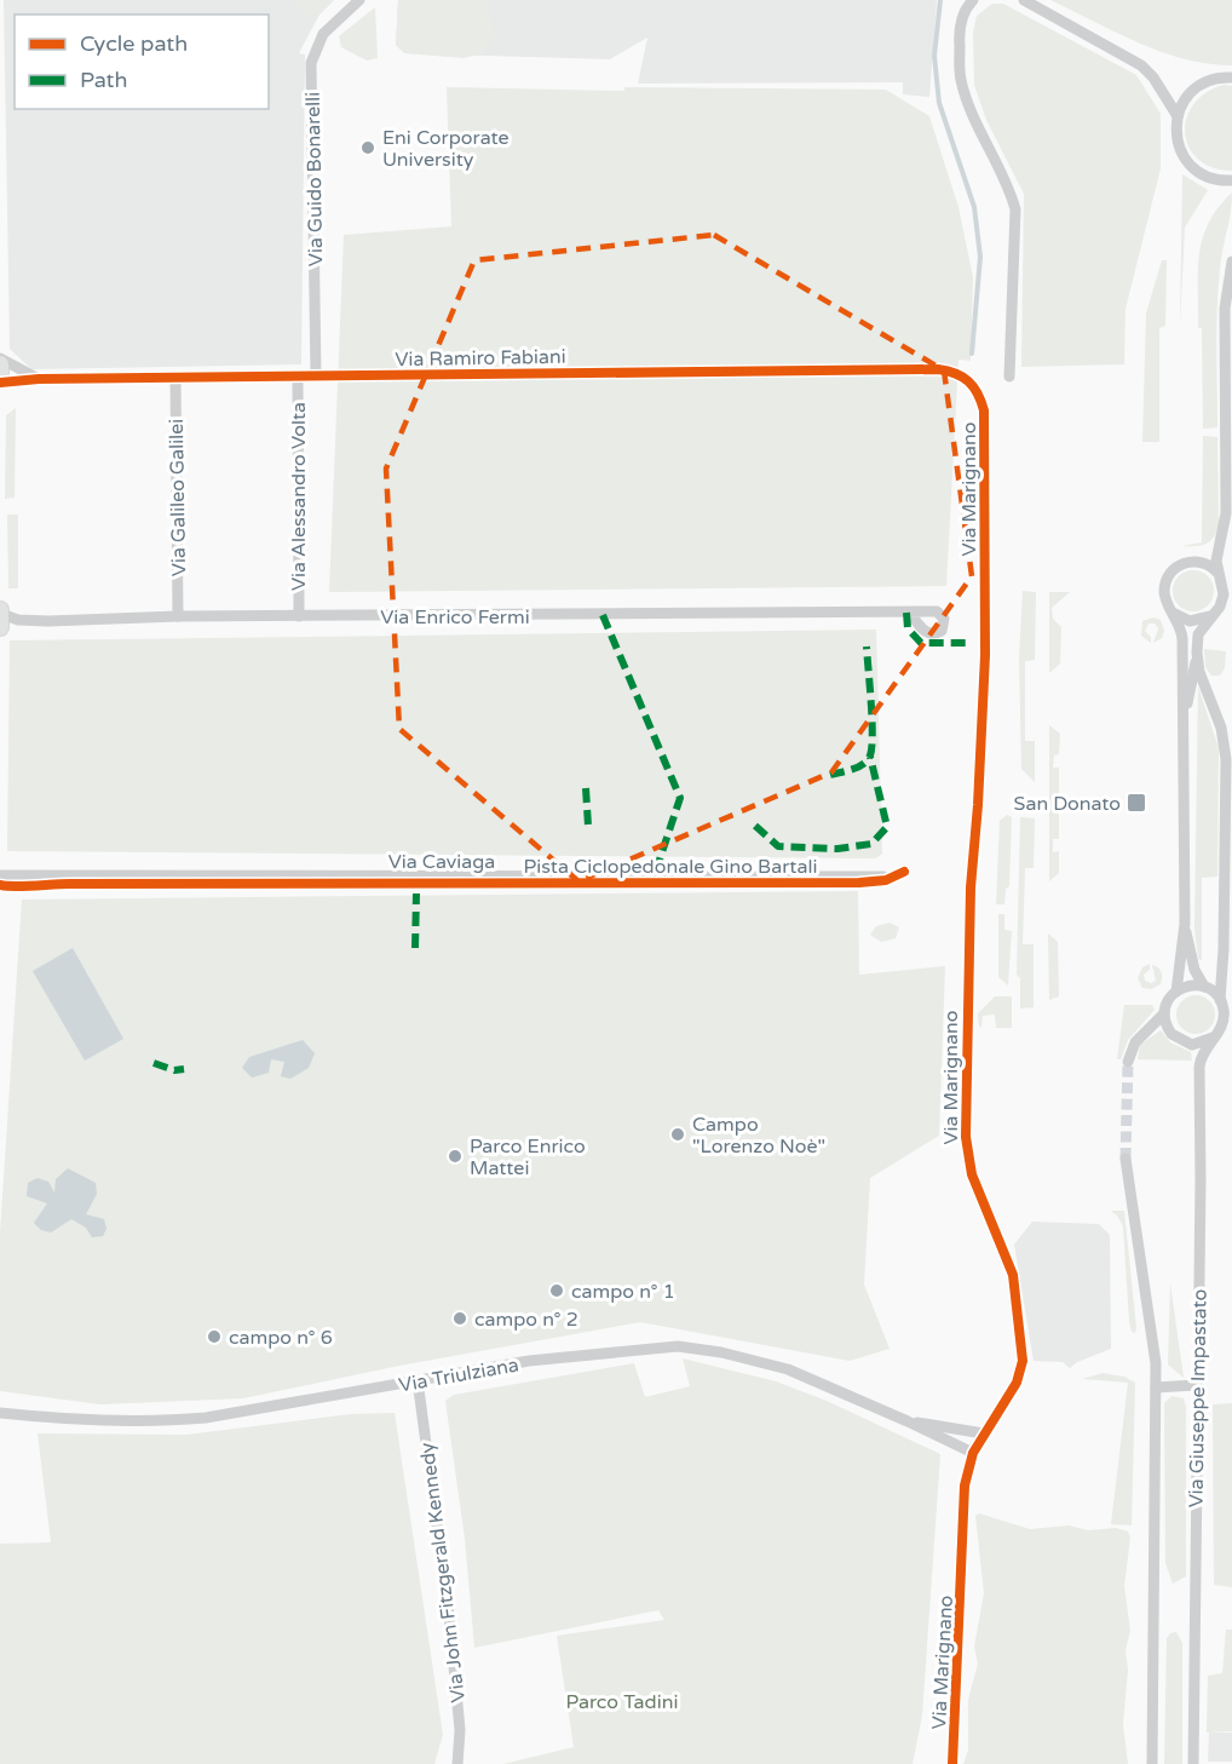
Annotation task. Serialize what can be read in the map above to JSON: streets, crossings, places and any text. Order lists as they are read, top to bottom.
{
  "streets": {
    "street": [
      "Via Guido Bonarelli",
      "Via Ramiro Fabiani",
      "Via Marignano",
      "Via Alessandro Volta",
      "Via Galileo Galilei",
      "Via Enrico Fermi",
      "Via Caviaga",
      "Via Triulziana",
      "Via Giuseppe Impastato",
      "Via John Fitzgerald Kennedy"
    ],
    "cycle path": ["Pista Ciclopedonale Gino Bartali"]
  },
  "crossings": [
    ["Via Guido Bonarelli", "Via Ramiro Fabiani"],
    ["Via Ramiro Fabiani", "Via Marignano"],
    ["Via Ramiro Fabiani", "Via Alessandro Volta"],
    ["Via Ramiro Fabiani", "Via Galileo Galilei"],
    ["Via Marignano", "Via Triulziana"],
    ["Via Alessandro Volta", "Via Enrico Fermi"],
    ["Via Galileo Galilei", "Via Enrico Fermi"],
    ["Via Triulziana", "Via John Fitzgerald Kennedy"]
  ],
  "parks": ["Parco Tadini"],
  "places": {
    "other": [
      "Eni Corporate University",
      "Campo \"Lorenzo Noè\"",
      "Parco Enrico Mattei",
      "campo n° 1",
      "campo n° 2",
      "campo n° 6"
    ],
    "transit": ["San Donato"]
  },
  "legend": ["Cycle path", "Path"]
}
